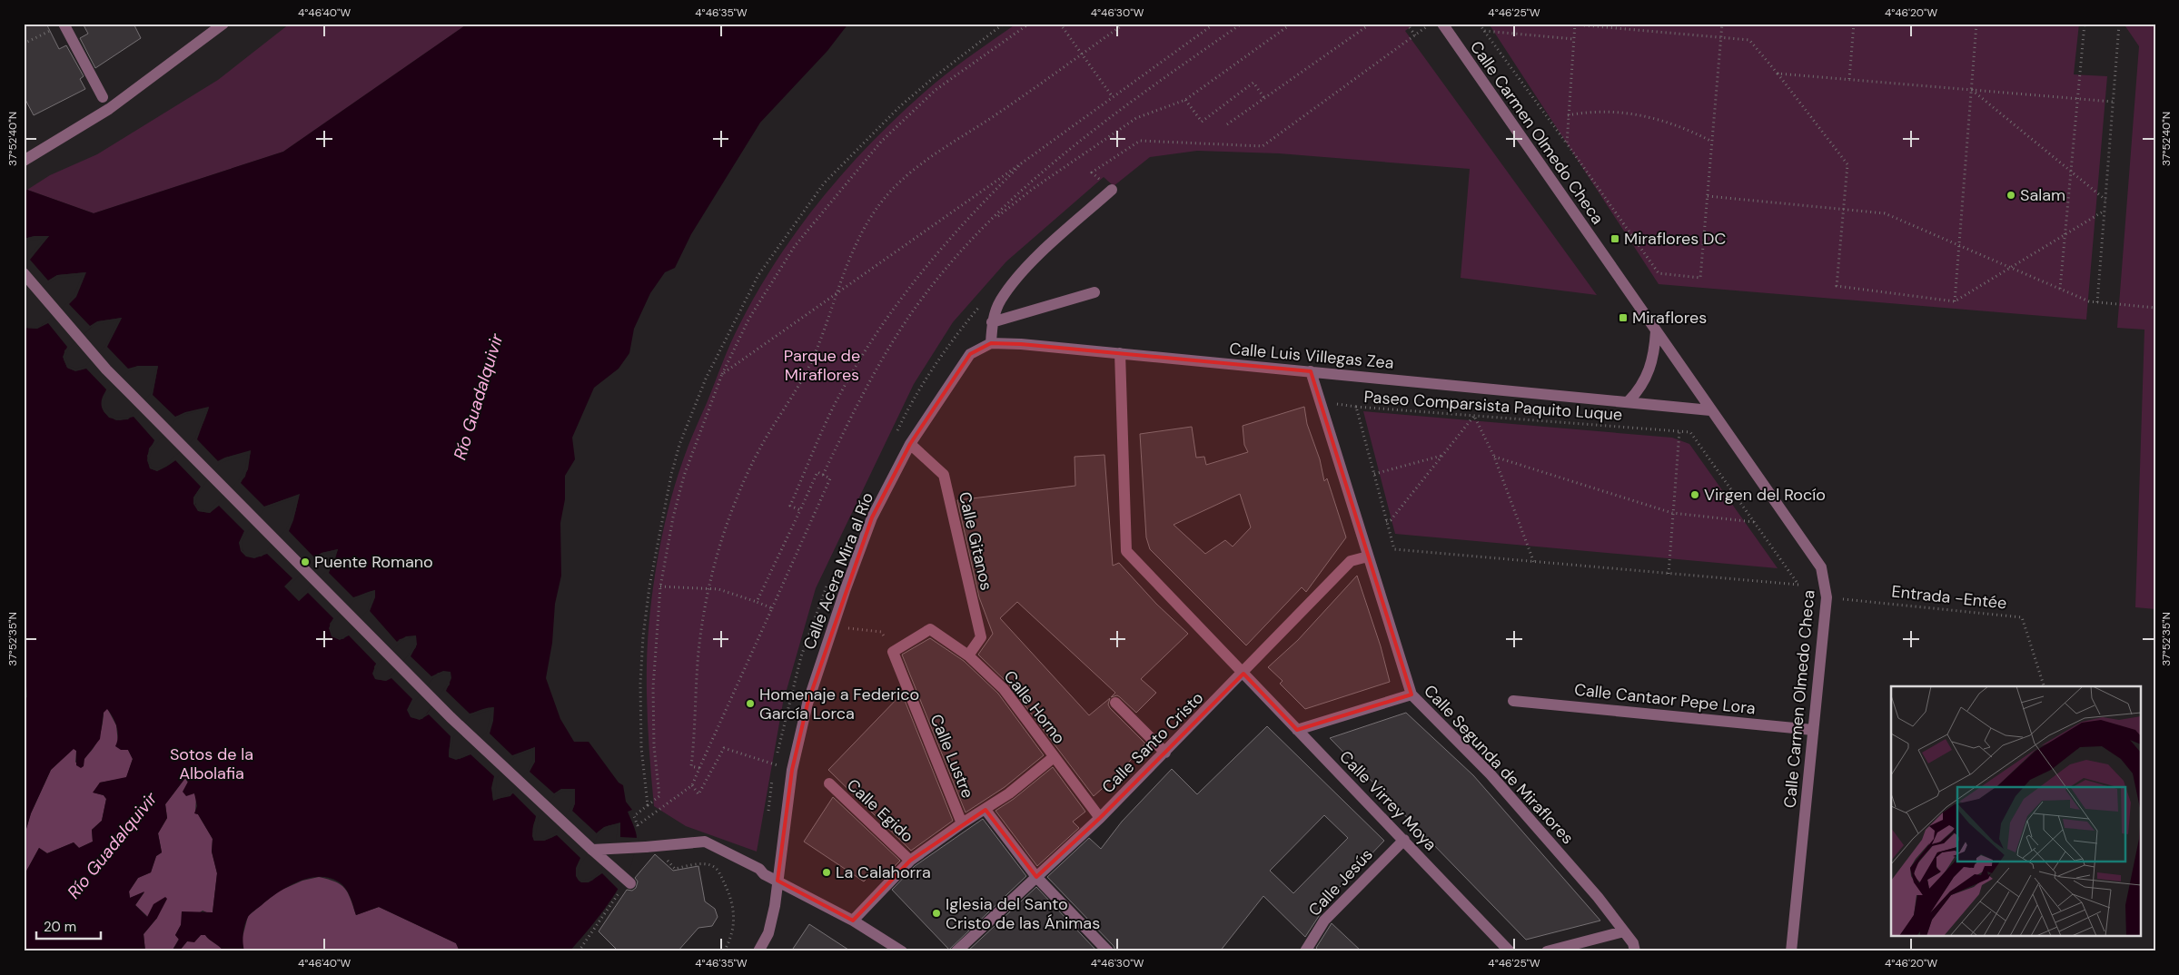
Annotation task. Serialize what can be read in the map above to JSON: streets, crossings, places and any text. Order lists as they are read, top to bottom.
{
  "streets": {
    "street": [
      "Calle Carmen Olmedo Checa",
      "Calle Luis Villegas Zea",
      "Calle Gitanos",
      "Calle Acera Mira al Río",
      "Calle Cantaor Pepe Lora",
      "Calle Horno",
      "Calle Santo Cristo",
      "Calle Lustre",
      "Calle Segunda de Miraflores",
      "Calle Virrey Moya",
      "Calle Egido",
      "Calle Jesús"
    ],
    "path": ["Paseo Comparsista Paquito Luque", "Entrada -Entée"]
  },
  "crossings": [
    ["Calle Carmen Olmedo Checa", "Calle Luis Villegas Zea"],
    ["Calle Carmen Olmedo Checa", "Entrada -Entée"],
    ["Calle Carmen Olmedo Checa", "Calle Cantaor Pepe Lora"],
    ["Calle Luis Villegas Zea", "Calle Acera Mira al Río"],
    ["Calle Luis Villegas Zea", "Calle Segunda de Miraflores"],
    ["Calle Luis Villegas Zea", "Calle Virrey Moya"],
    ["Calle Gitanos", "Calle Acera Mira al Río"],
    ["Calle Gitanos", "Calle Horno"],
    ["Calle Horno", "Calle Santo Cristo"],
    ["Calle Horno", "Calle Lustre"],
    ["Calle Santo Cristo", "Calle Segunda de Miraflores"],
    ["Calle Santo Cristo", "Calle Virrey Moya"],
    ["Calle Virrey Moya", "Calle Jesús"]
  ],
  "water": ["Río Guadalquivir"],
  "parks": ["Parque de Miraflores", "Sotos de la Albolafia"],
  "places": {
    "other": [
      "Salam",
      "Virgen del Rocío",
      "Puente Romano",
      "Homenaje a Federico García Lorca",
      "La Calahorra",
      "Iglesia del Santo Cristo de las Ánimas"
    ],
    "transit": ["Miraflores DC", "Miraflores"]
  },
  "scale_bar": "20 m",
  "coordinates": [
    "4°46'40\"W",
    "4°46'35\"W",
    "4°46'30\"W",
    "4°46'25\"W",
    "4°46'20\"W",
    "37°52'40\"N",
    "37°52'35\"N"
  ]
}
